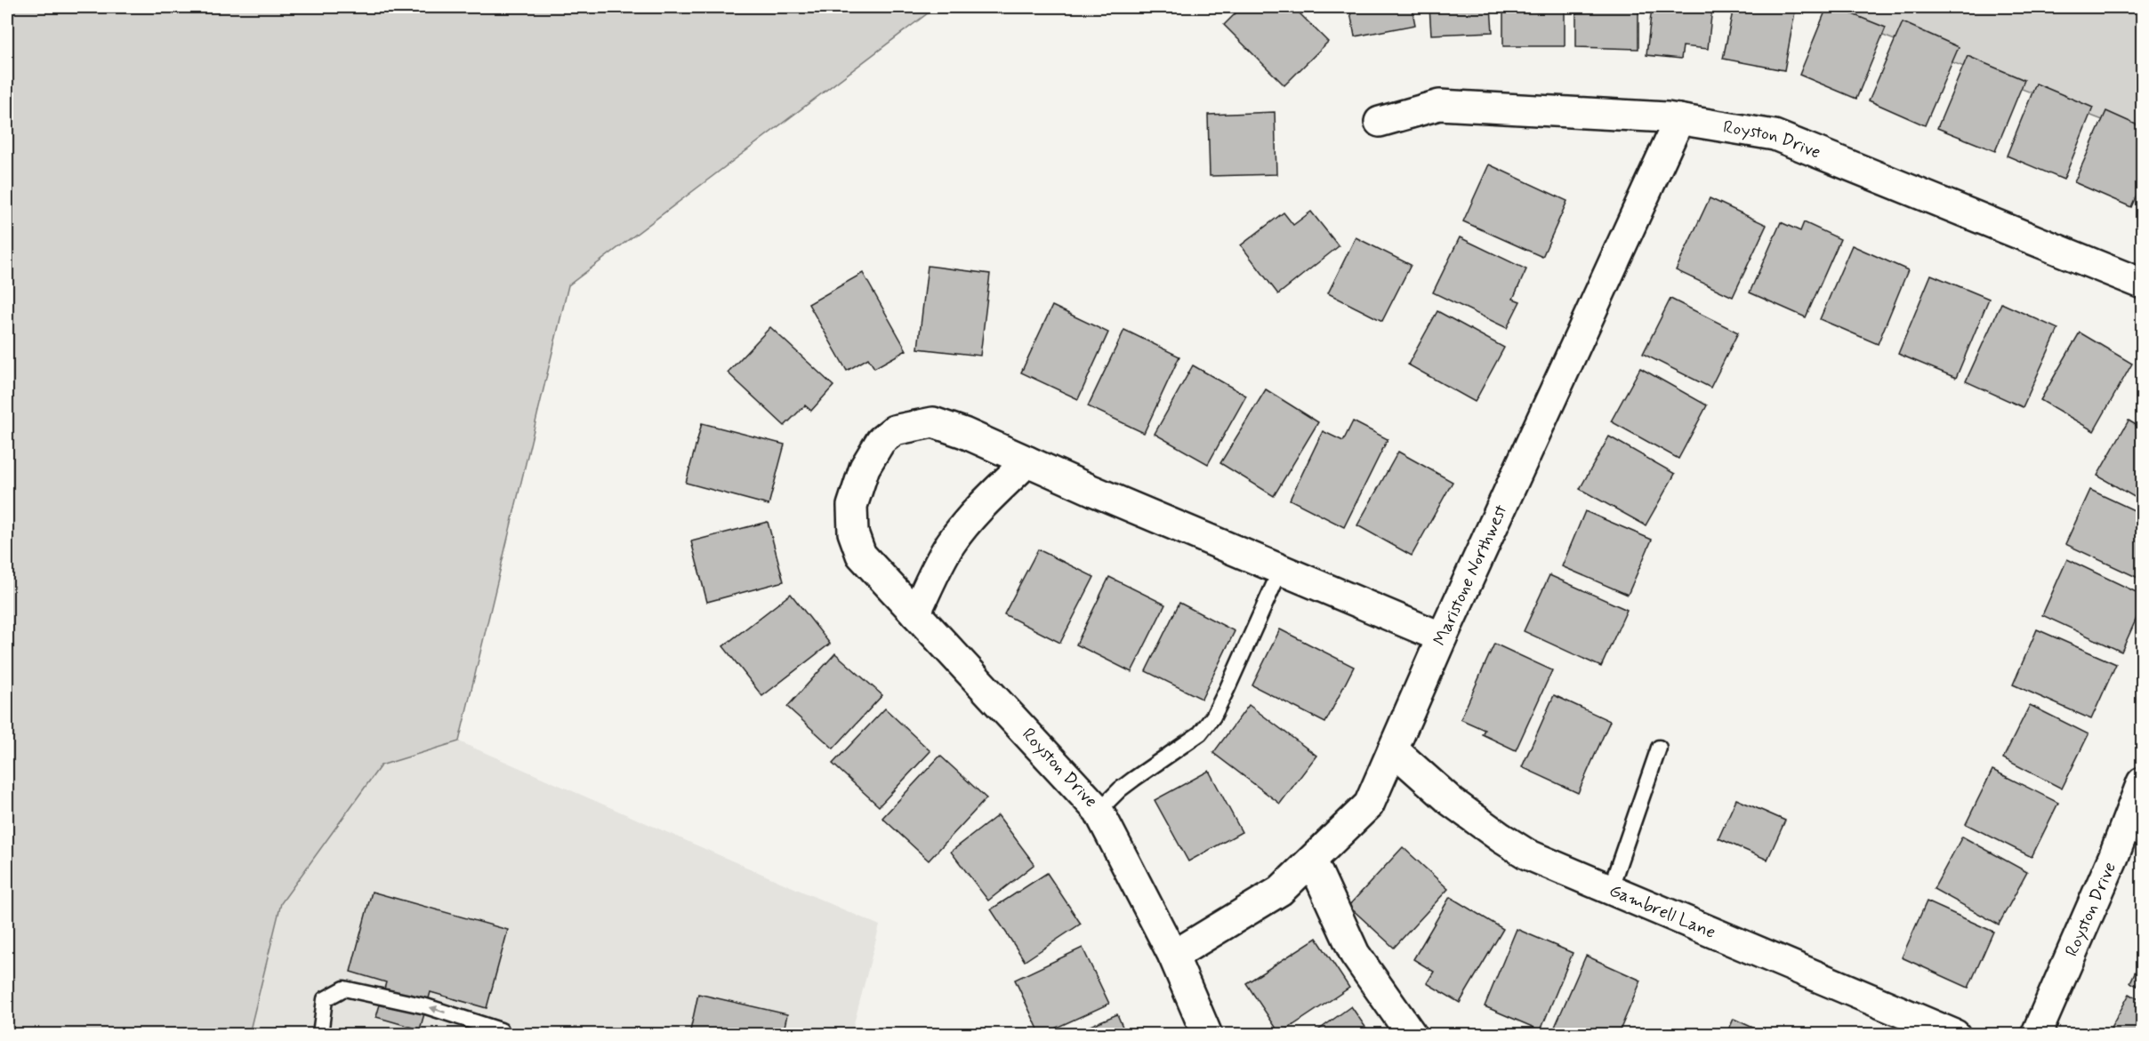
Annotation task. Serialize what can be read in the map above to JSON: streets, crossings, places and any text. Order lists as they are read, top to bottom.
{
  "streets": {
    "street": ["Royston Drive", "Maristone Northwest", "Gambrell Lane"]
  },
  "crossings": [
    ["Royston Drive", "Maristone Northwest"],
    ["Maristone Northwest", "Gambrell Lane"]
  ]
}
